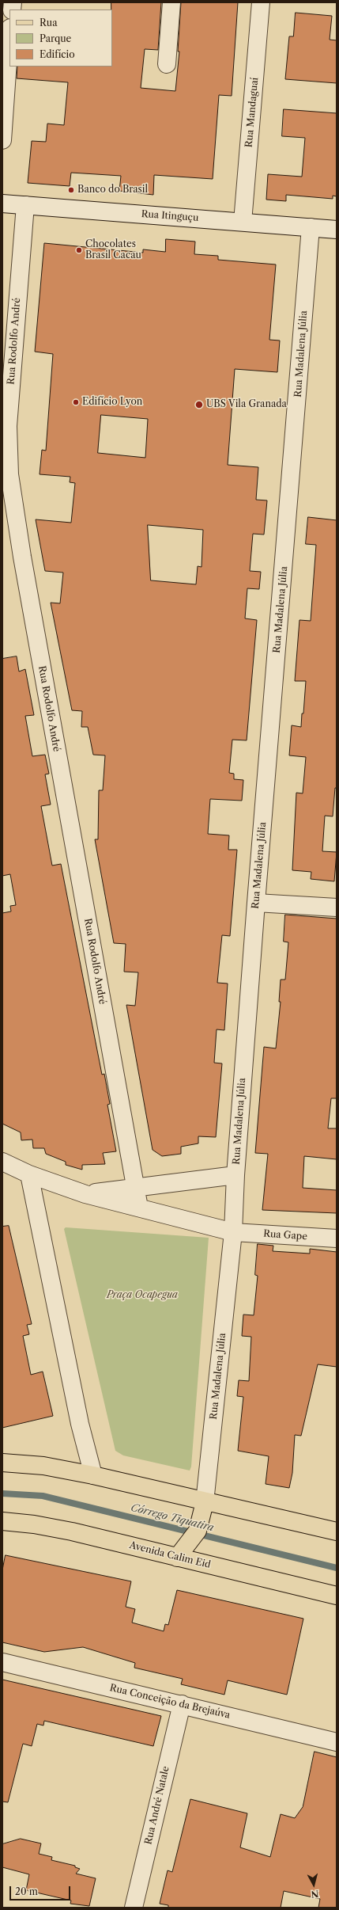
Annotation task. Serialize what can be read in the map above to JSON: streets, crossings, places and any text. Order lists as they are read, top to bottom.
{
  "streets": {
    "main road": ["Avenida Calim Eid"],
    "street": [
      "Rua Mandaguaí",
      "Rua Itinguçu",
      "Rua Rodolfo André",
      "Rua Madalena Júlia",
      "Rua Gape",
      "Rua Conceição da Brejaúva",
      "Rua André Natale"
    ]
  },
  "crossings": [
    ["Rua Mandaguaí", "Rua Itinguçu"],
    ["Rua Itinguçu", "Rua Rodolfo André"],
    ["Rua Itinguçu", "Rua Madalena Júlia"],
    ["Rua Madalena Júlia", "Rua Gape"],
    ["Rua Conceição da Brejaúva", "Rua André Natale"]
  ],
  "water": ["Córrego Tiquatira"],
  "parks": ["Praça Ocapegua"],
  "places": [
    "Banco do Brasil",
    "Chocolates Brasil Cacau",
    "Edifício Lyon",
    "UBS Vila Granada"
  ],
  "legend": ["Rua", "Parque", "Edifício"],
  "scale_bar": "20 m",
  "north": "bottom"
}
